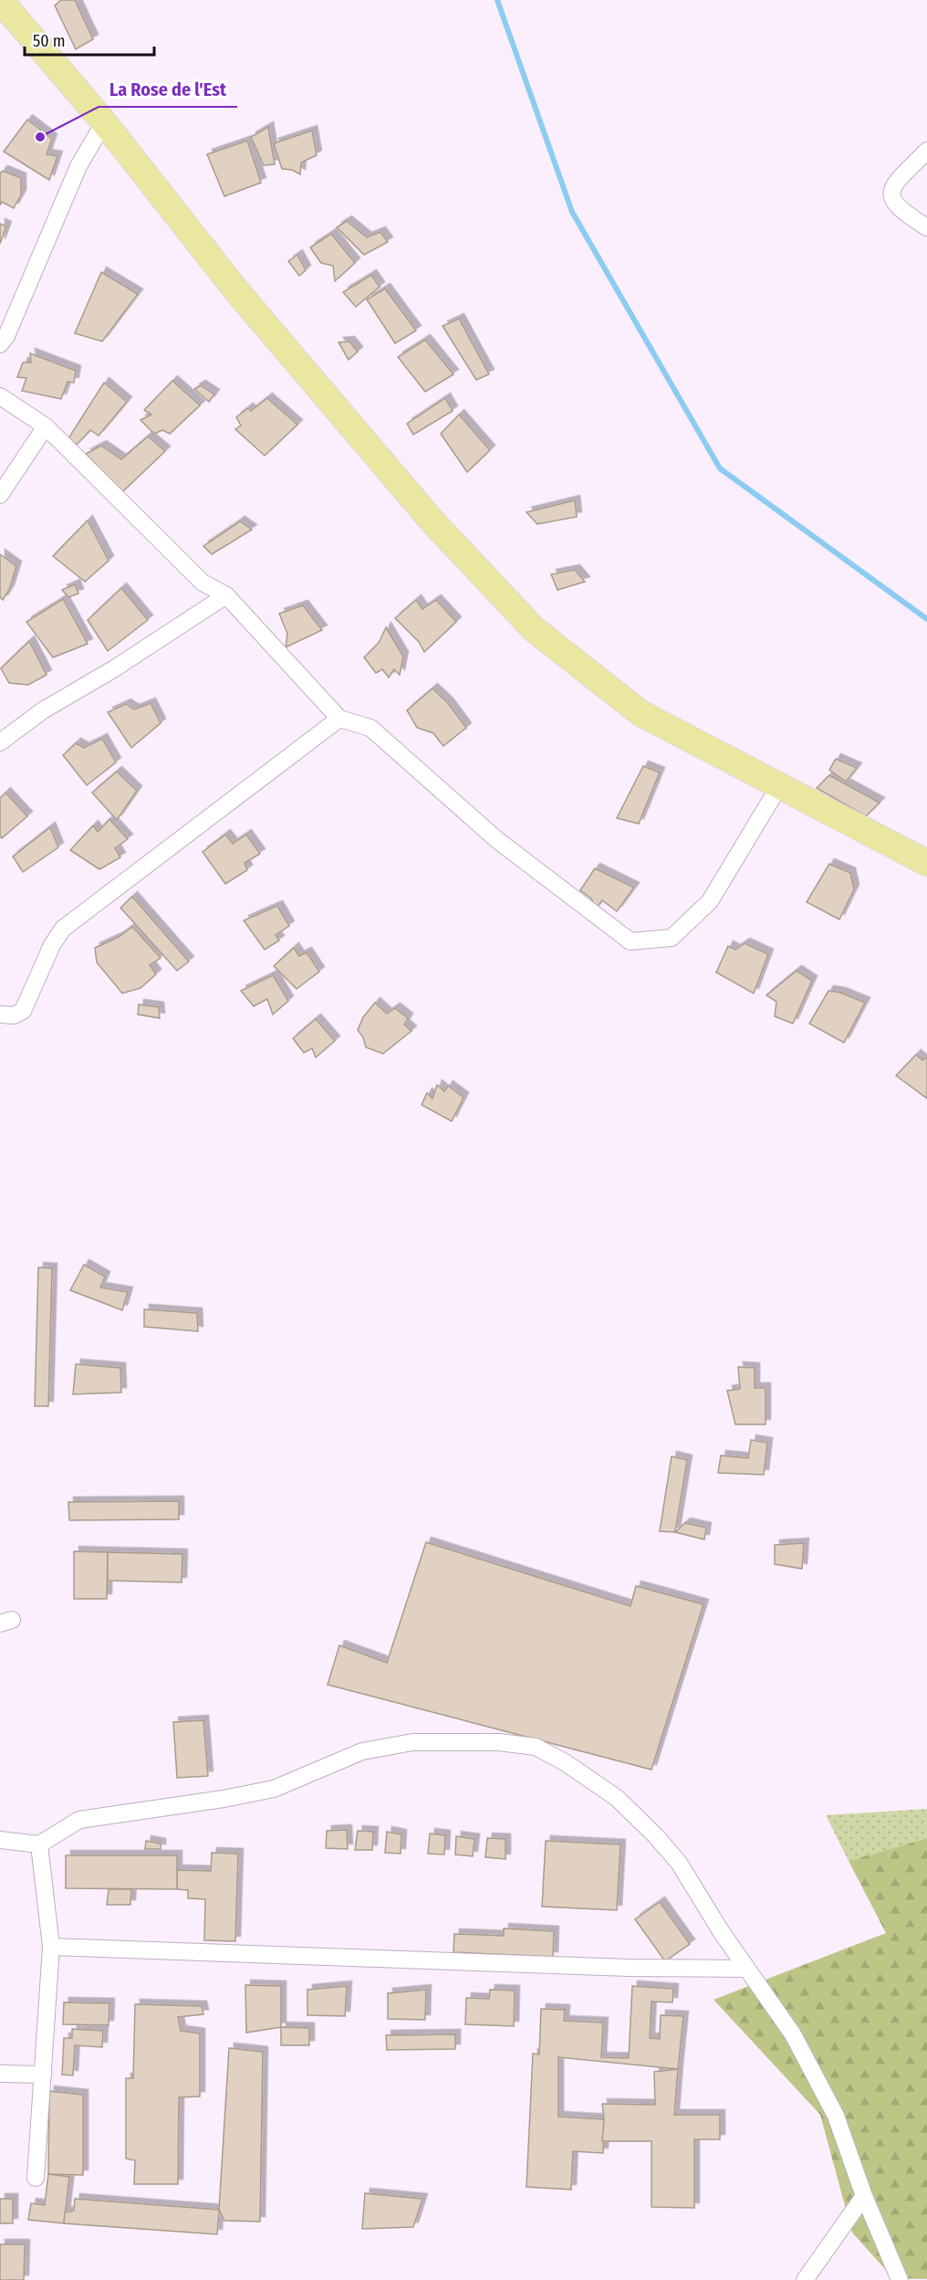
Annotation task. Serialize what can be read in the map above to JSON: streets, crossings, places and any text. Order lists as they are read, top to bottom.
{
  "places": ["La Rose de l'Est"],
  "scale_bar": "50 m"
}
